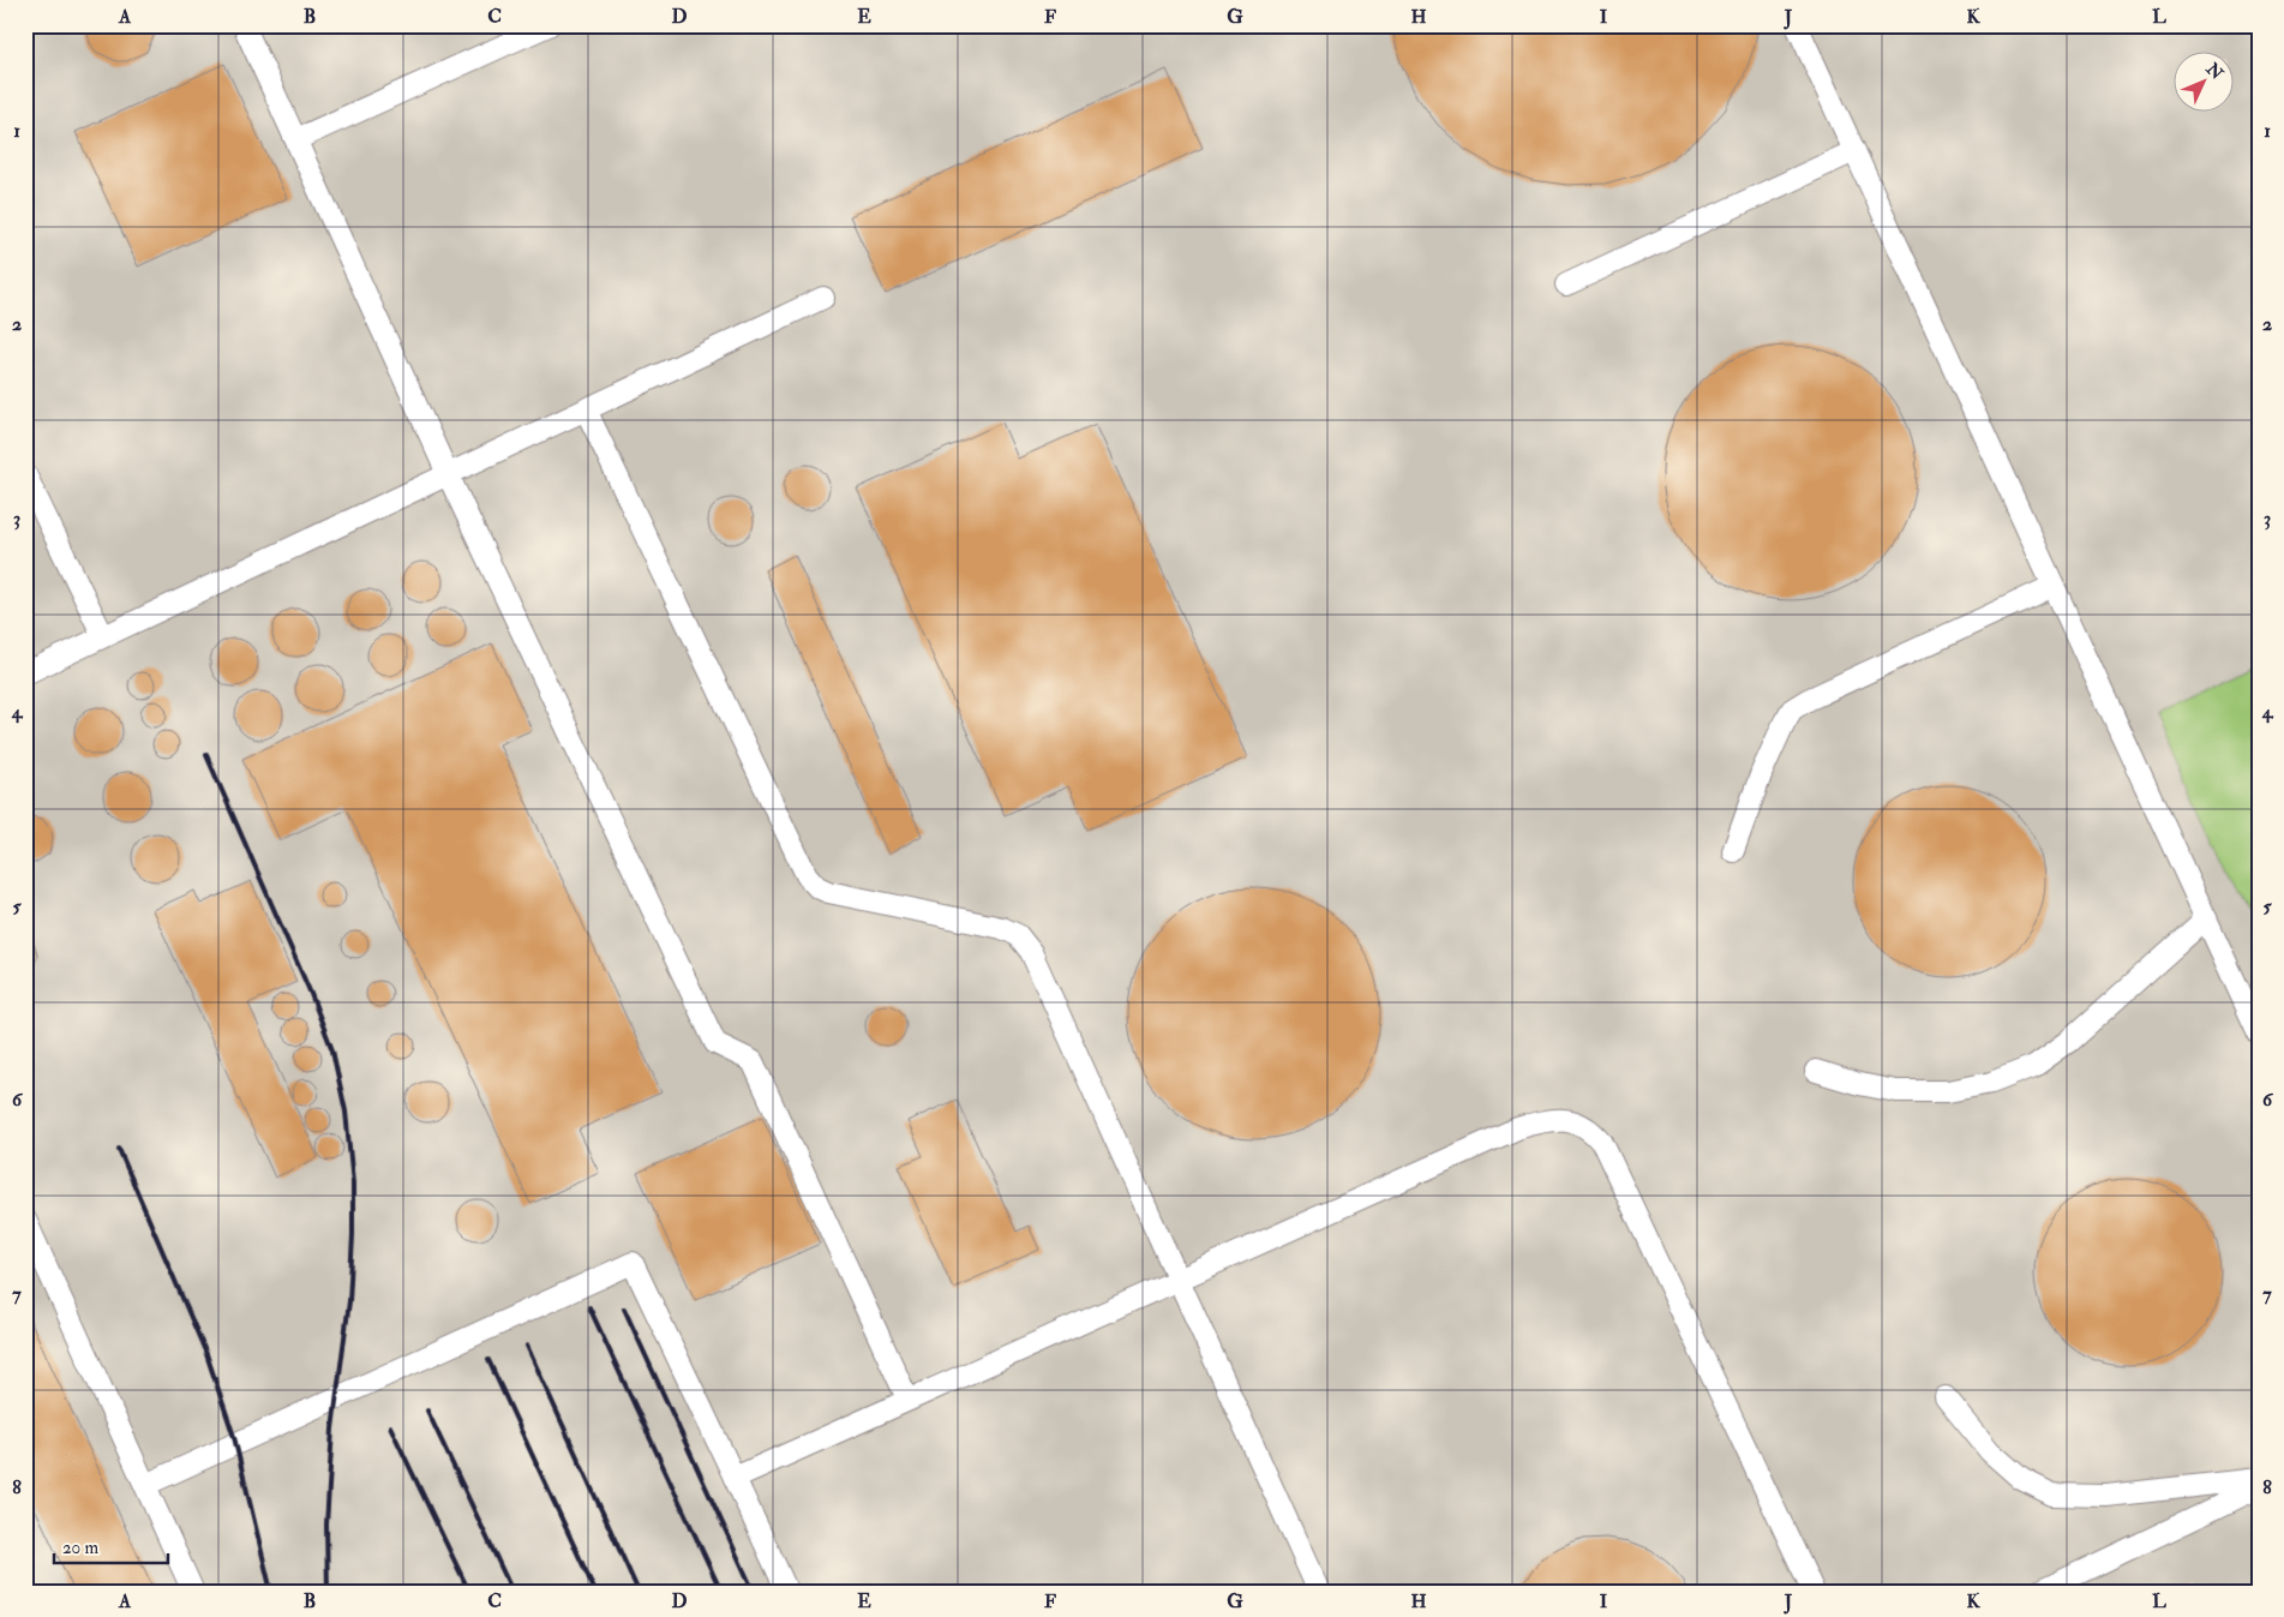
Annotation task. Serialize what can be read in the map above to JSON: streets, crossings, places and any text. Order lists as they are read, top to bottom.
{
  "scale_bar": "20 m",
  "north": "top right",
  "grid": {
    "columns": [
      "A",
      "B",
      "C",
      "D",
      "E",
      "F",
      "G",
      "H",
      "I",
      "J",
      "K",
      "L"
    ],
    "rows": [
      "1",
      "2",
      "3",
      "4",
      "5",
      "6",
      "7",
      "8"
    ]
  }
}
